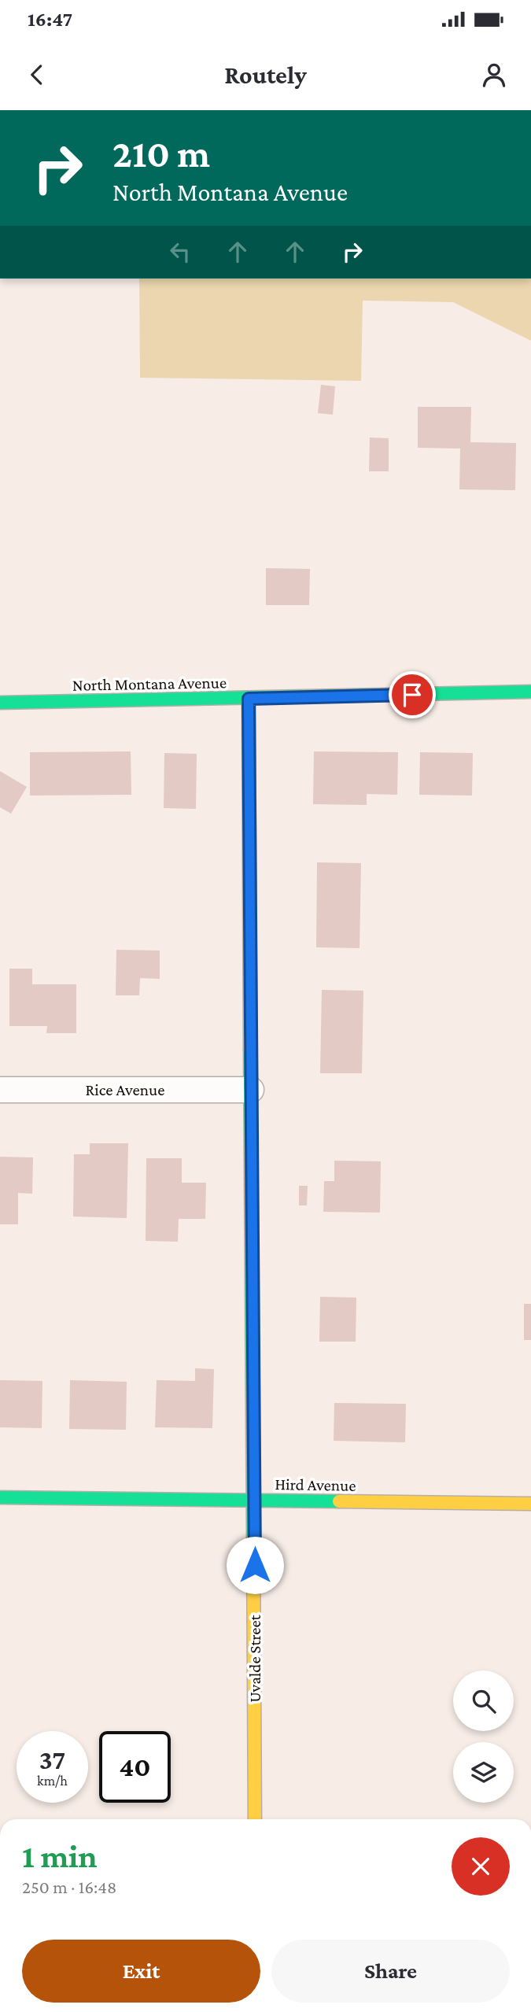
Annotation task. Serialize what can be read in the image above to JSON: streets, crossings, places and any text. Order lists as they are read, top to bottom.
{
  "streets": {
    "street": [
      "North Montana Avenue",
      "Rice Avenue",
      "Hird Avenue",
      "Uvalde Street"
    ]
  },
  "crossings": [
    ["North Montana Avenue", "Uvalde Street"],
    ["Rice Avenue", "Uvalde Street"],
    ["Hird Avenue", "Uvalde Street"]
  ],
  "page": {
    "status": "16:47",
    "header": "Routely",
    "turn": ["210 m", "North Montana Avenue"],
    "speed": "37 km/h",
    "limit": "40",
    "heading": ["1 min", "250 m · 16:48"],
    "buttons": ["Exit", "Share"]
  }
}
